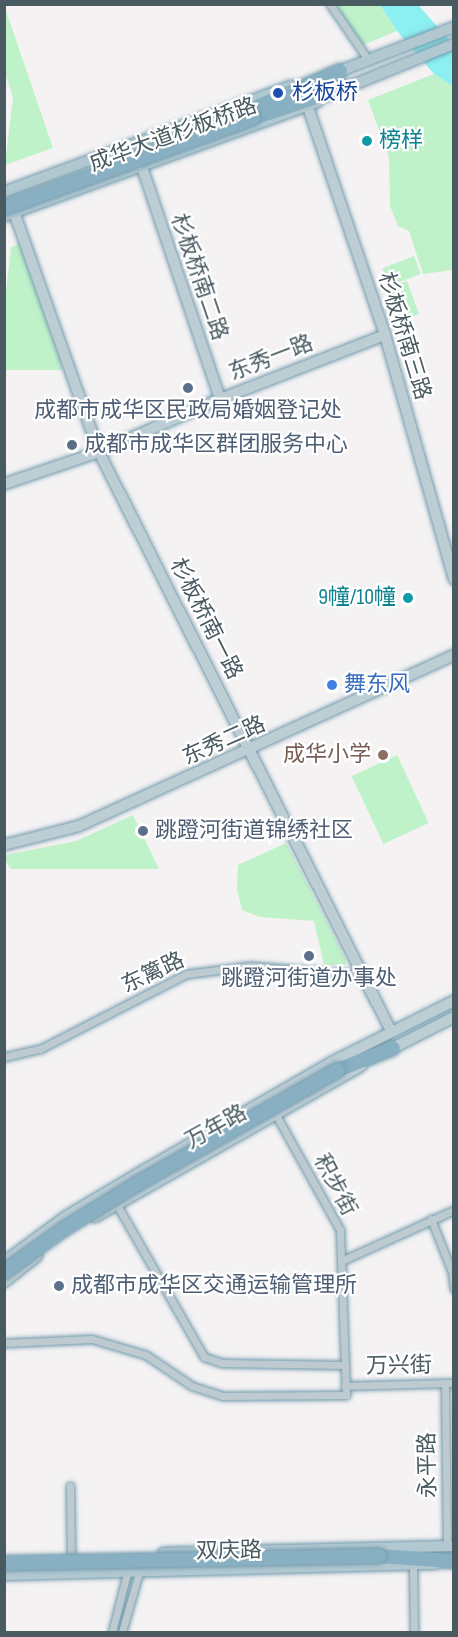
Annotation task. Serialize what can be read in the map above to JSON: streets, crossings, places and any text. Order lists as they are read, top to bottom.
{
  "streets": {
    "main road": ["成华大道杉板桥路", "双庆路"],
    "street": [
      "杉板桥南二路",
      "杉板桥南三路",
      "东秀一路",
      "杉板桥南一路",
      "东秀二路",
      "东篱路",
      "万年路",
      "积步街",
      "万兴街",
      "永平路"
    ]
  },
  "crossings": [
    ["成华大道杉板桥路", "杉板桥南二路"],
    ["成华大道杉板桥路", "杉板桥南三路"],
    ["成华大道杉板桥路", "杉板桥南一路"],
    ["杉板桥南二路", "东秀一路"],
    ["杉板桥南三路", "东秀一路"],
    ["东秀一路", "杉板桥南一路"],
    ["杉板桥南一路", "东秀二路"],
    ["杉板桥南一路", "东篱路"],
    ["杉板桥南一路", "万年路"],
    ["万年路", "积步街"],
    ["积步街", "万兴街"],
    ["万兴街", "永平路"],
    ["永平路", "双庆路"]
  ],
  "places": [
    "杉板桥",
    "榜样",
    "成都市成华区民政局婚姻登记处",
    "成都市成华区群团服务中心",
    "9幢/10幢",
    "舞东风",
    "成华小学",
    "跳蹬河街道锦绣社区",
    "跳蹬河街道办事处",
    "成都市成华区交通运输管理所"
  ]
}
